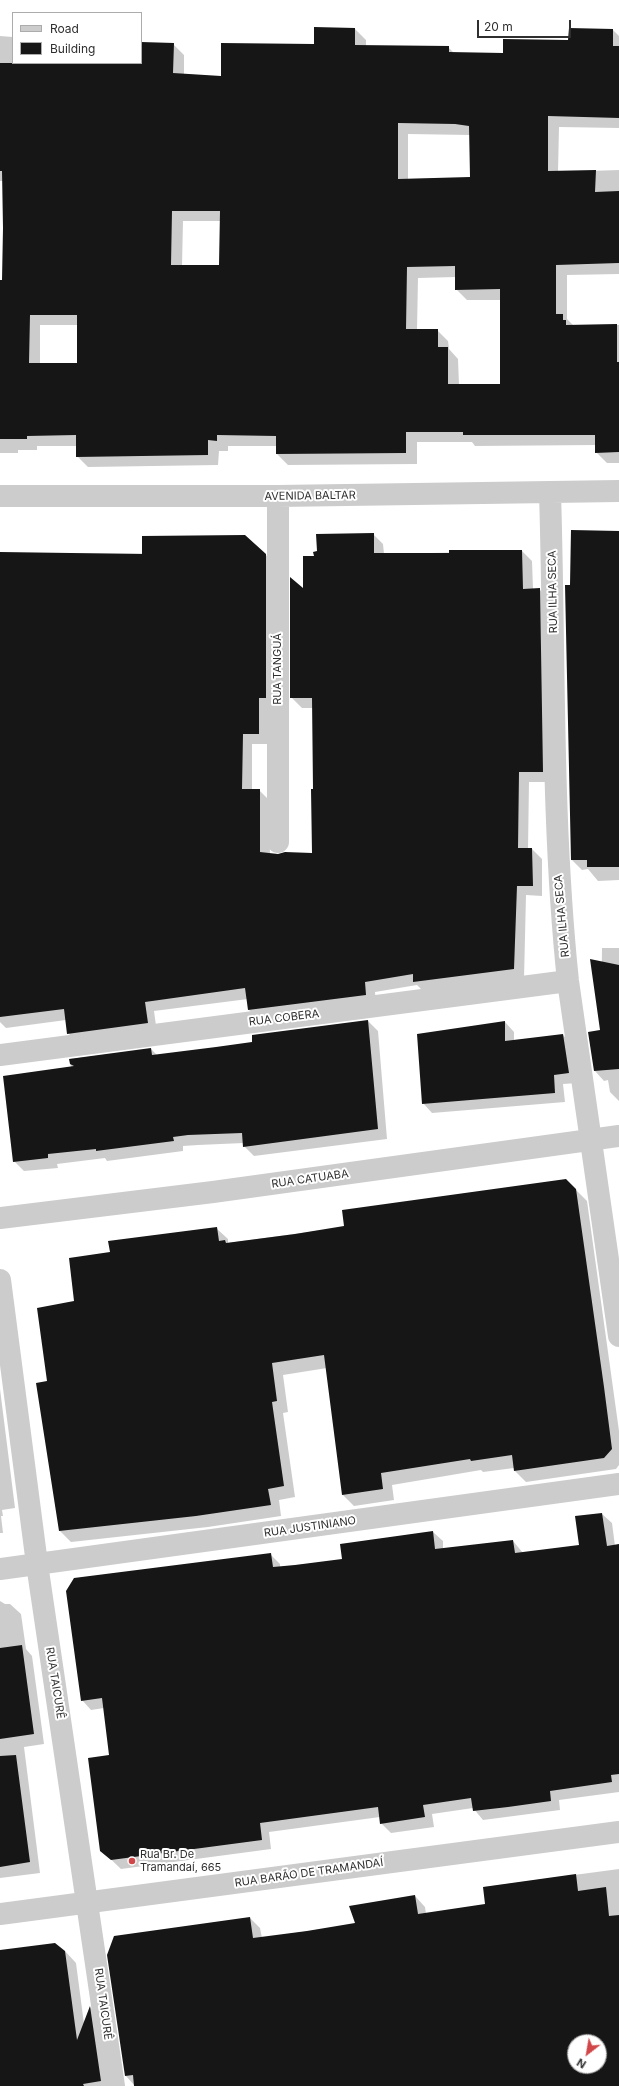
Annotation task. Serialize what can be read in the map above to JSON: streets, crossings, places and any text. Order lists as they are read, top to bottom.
{
  "streets": {
    "street": [
      "AVENIDA BALTAR",
      "RUA ILHA SECA",
      "RUA TANGUÁ",
      "RUA COBERA",
      "RUA CATUABA",
      "RUA JUSTINIANO",
      "RUA TAICURÊ",
      "RUA BARÃO DE TRAMANDAÍ"
    ]
  },
  "crossings": [
    ["AVENIDA BALTAR", "RUA ILHA SECA"],
    ["AVENIDA BALTAR", "RUA TANGUÁ"],
    ["RUA ILHA SECA", "RUA COBERA"],
    ["RUA ILHA SECA", "RUA CATUABA"],
    ["RUA JUSTINIANO", "RUA TAICURÊ"],
    ["RUA TAICURÊ", "RUA BARÃO DE TRAMANDAÍ"]
  ],
  "places": ["Rua Br. De Tramandaí, 665"],
  "legend": ["Road", "Building"],
  "scale_bar": "20 m",
  "north": "bottom left"
}
